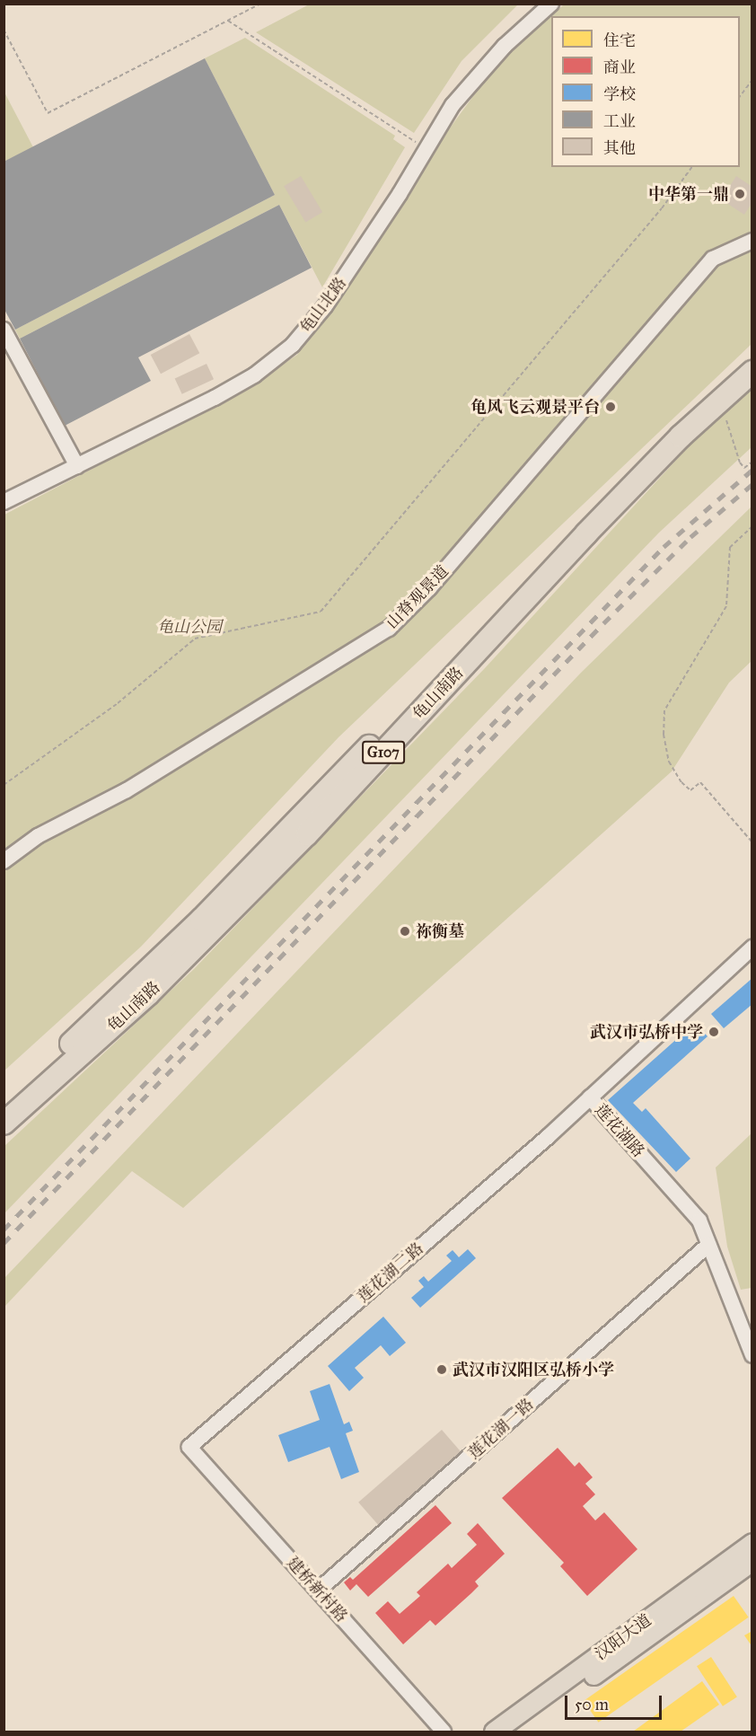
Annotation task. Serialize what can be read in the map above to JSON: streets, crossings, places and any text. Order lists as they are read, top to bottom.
{
  "streets": {
    "highway": ["龟山南路", "G107"],
    "main road": ["汉阳大道"],
    "street": [
      "龟山北路",
      "山脊观景道",
      "莲花湖路",
      "莲花湖二路",
      "莲花湖一路",
      "建桥新村路"
    ]
  },
  "crossings": [
    ["莲花湖路", "莲花湖二路"],
    ["莲花湖路", "莲花湖一路"],
    ["莲花湖二路", "建桥新村路"],
    ["莲花湖一路", "建桥新村路"]
  ],
  "parks": ["龟山公园"],
  "places": [
    "中华第一鼎",
    "龟风飞云观景平台",
    "祢衡墓",
    "武汉市弘桥中学",
    "武汉市汉阳区弘桥小学"
  ],
  "legend": [
    "住宅",
    "商业",
    "学校",
    "工业",
    "其他"
  ],
  "scale_bar": "50 m"
}
